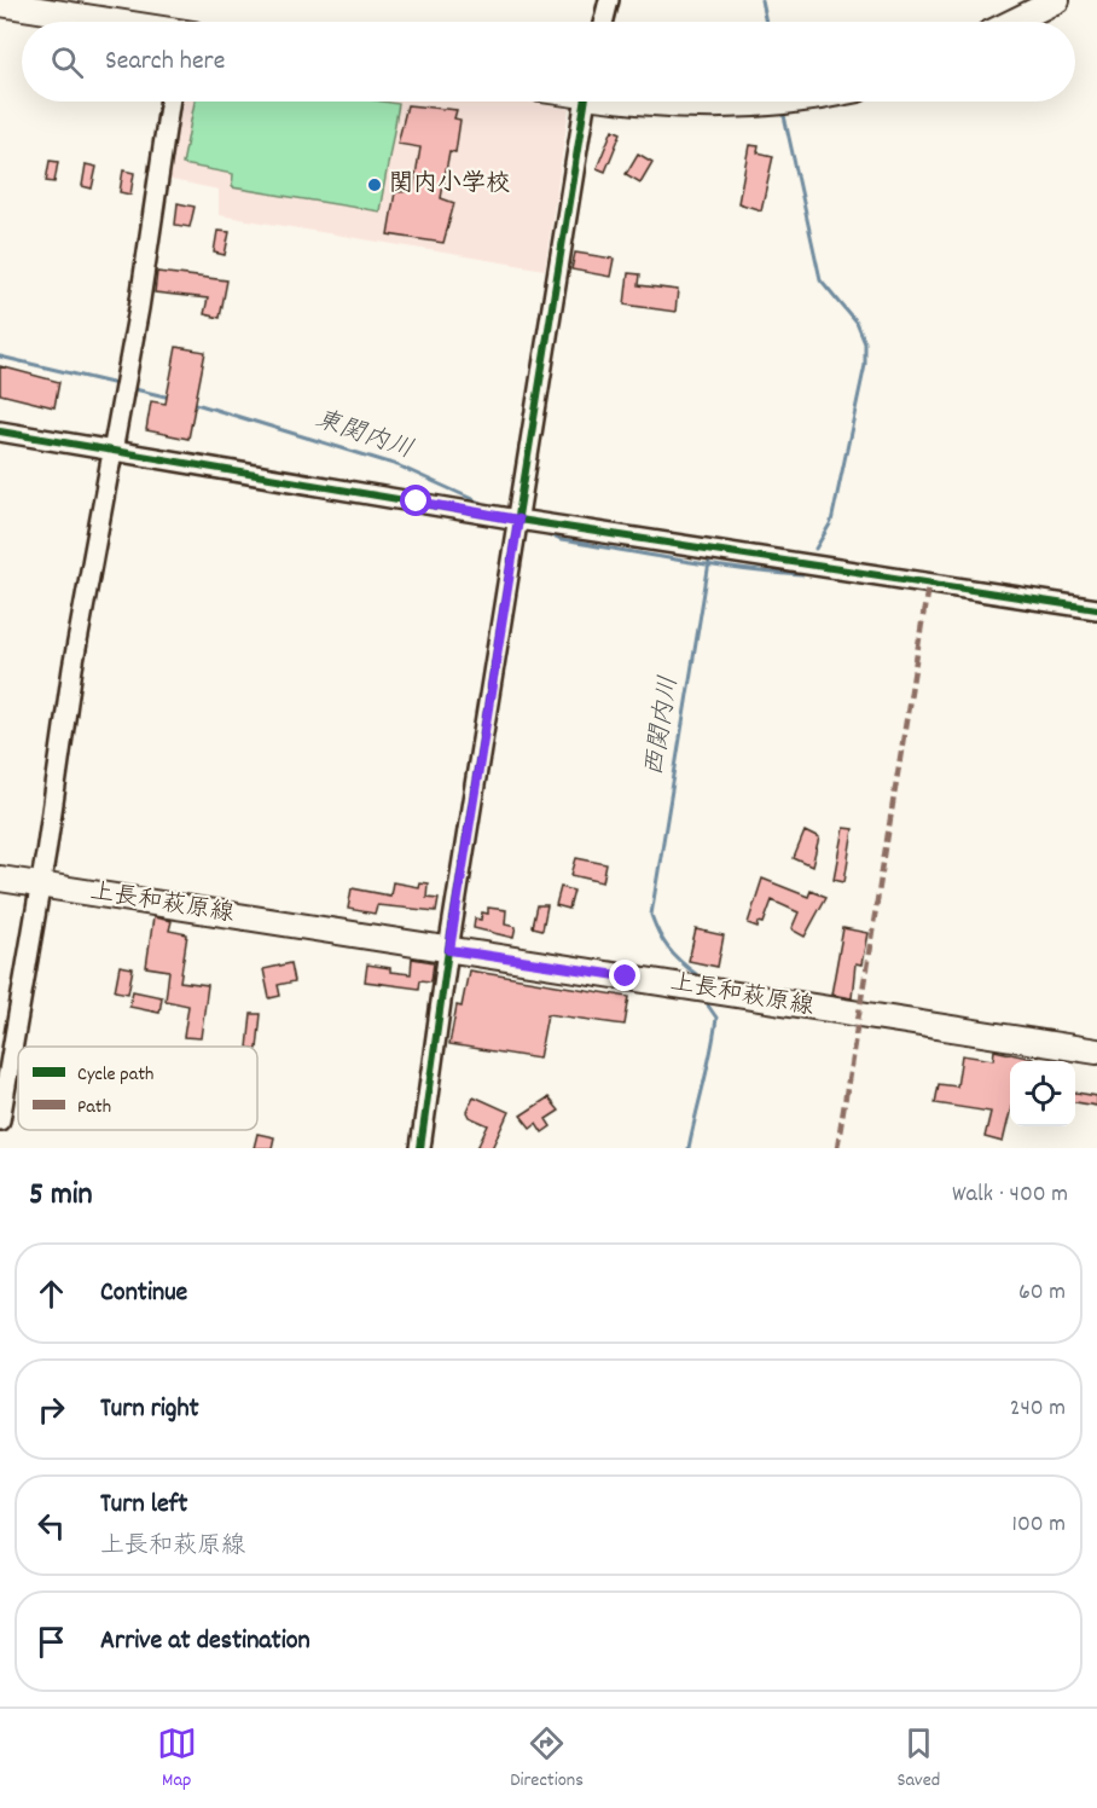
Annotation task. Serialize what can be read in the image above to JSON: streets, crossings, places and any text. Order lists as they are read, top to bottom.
{
  "streets": {
    "main road": ["上長和萩原線"]
  },
  "water": ["東関内川", "西関内川"],
  "places": ["関内小学校"],
  "legend": ["Cycle path", "Path"],
  "page": {
    "search": "Search here",
    "heading": ["5 min", "Walk · 400 m"],
    "list": [
      ["Continue", "60 m"],
      ["Turn right", "240 m"],
      ["Turn left", "上長和萩原線", "100 m"],
      "Arrive at destination"
    ],
    "nav": ["Map", "Directions", "Saved"]
  }
}
